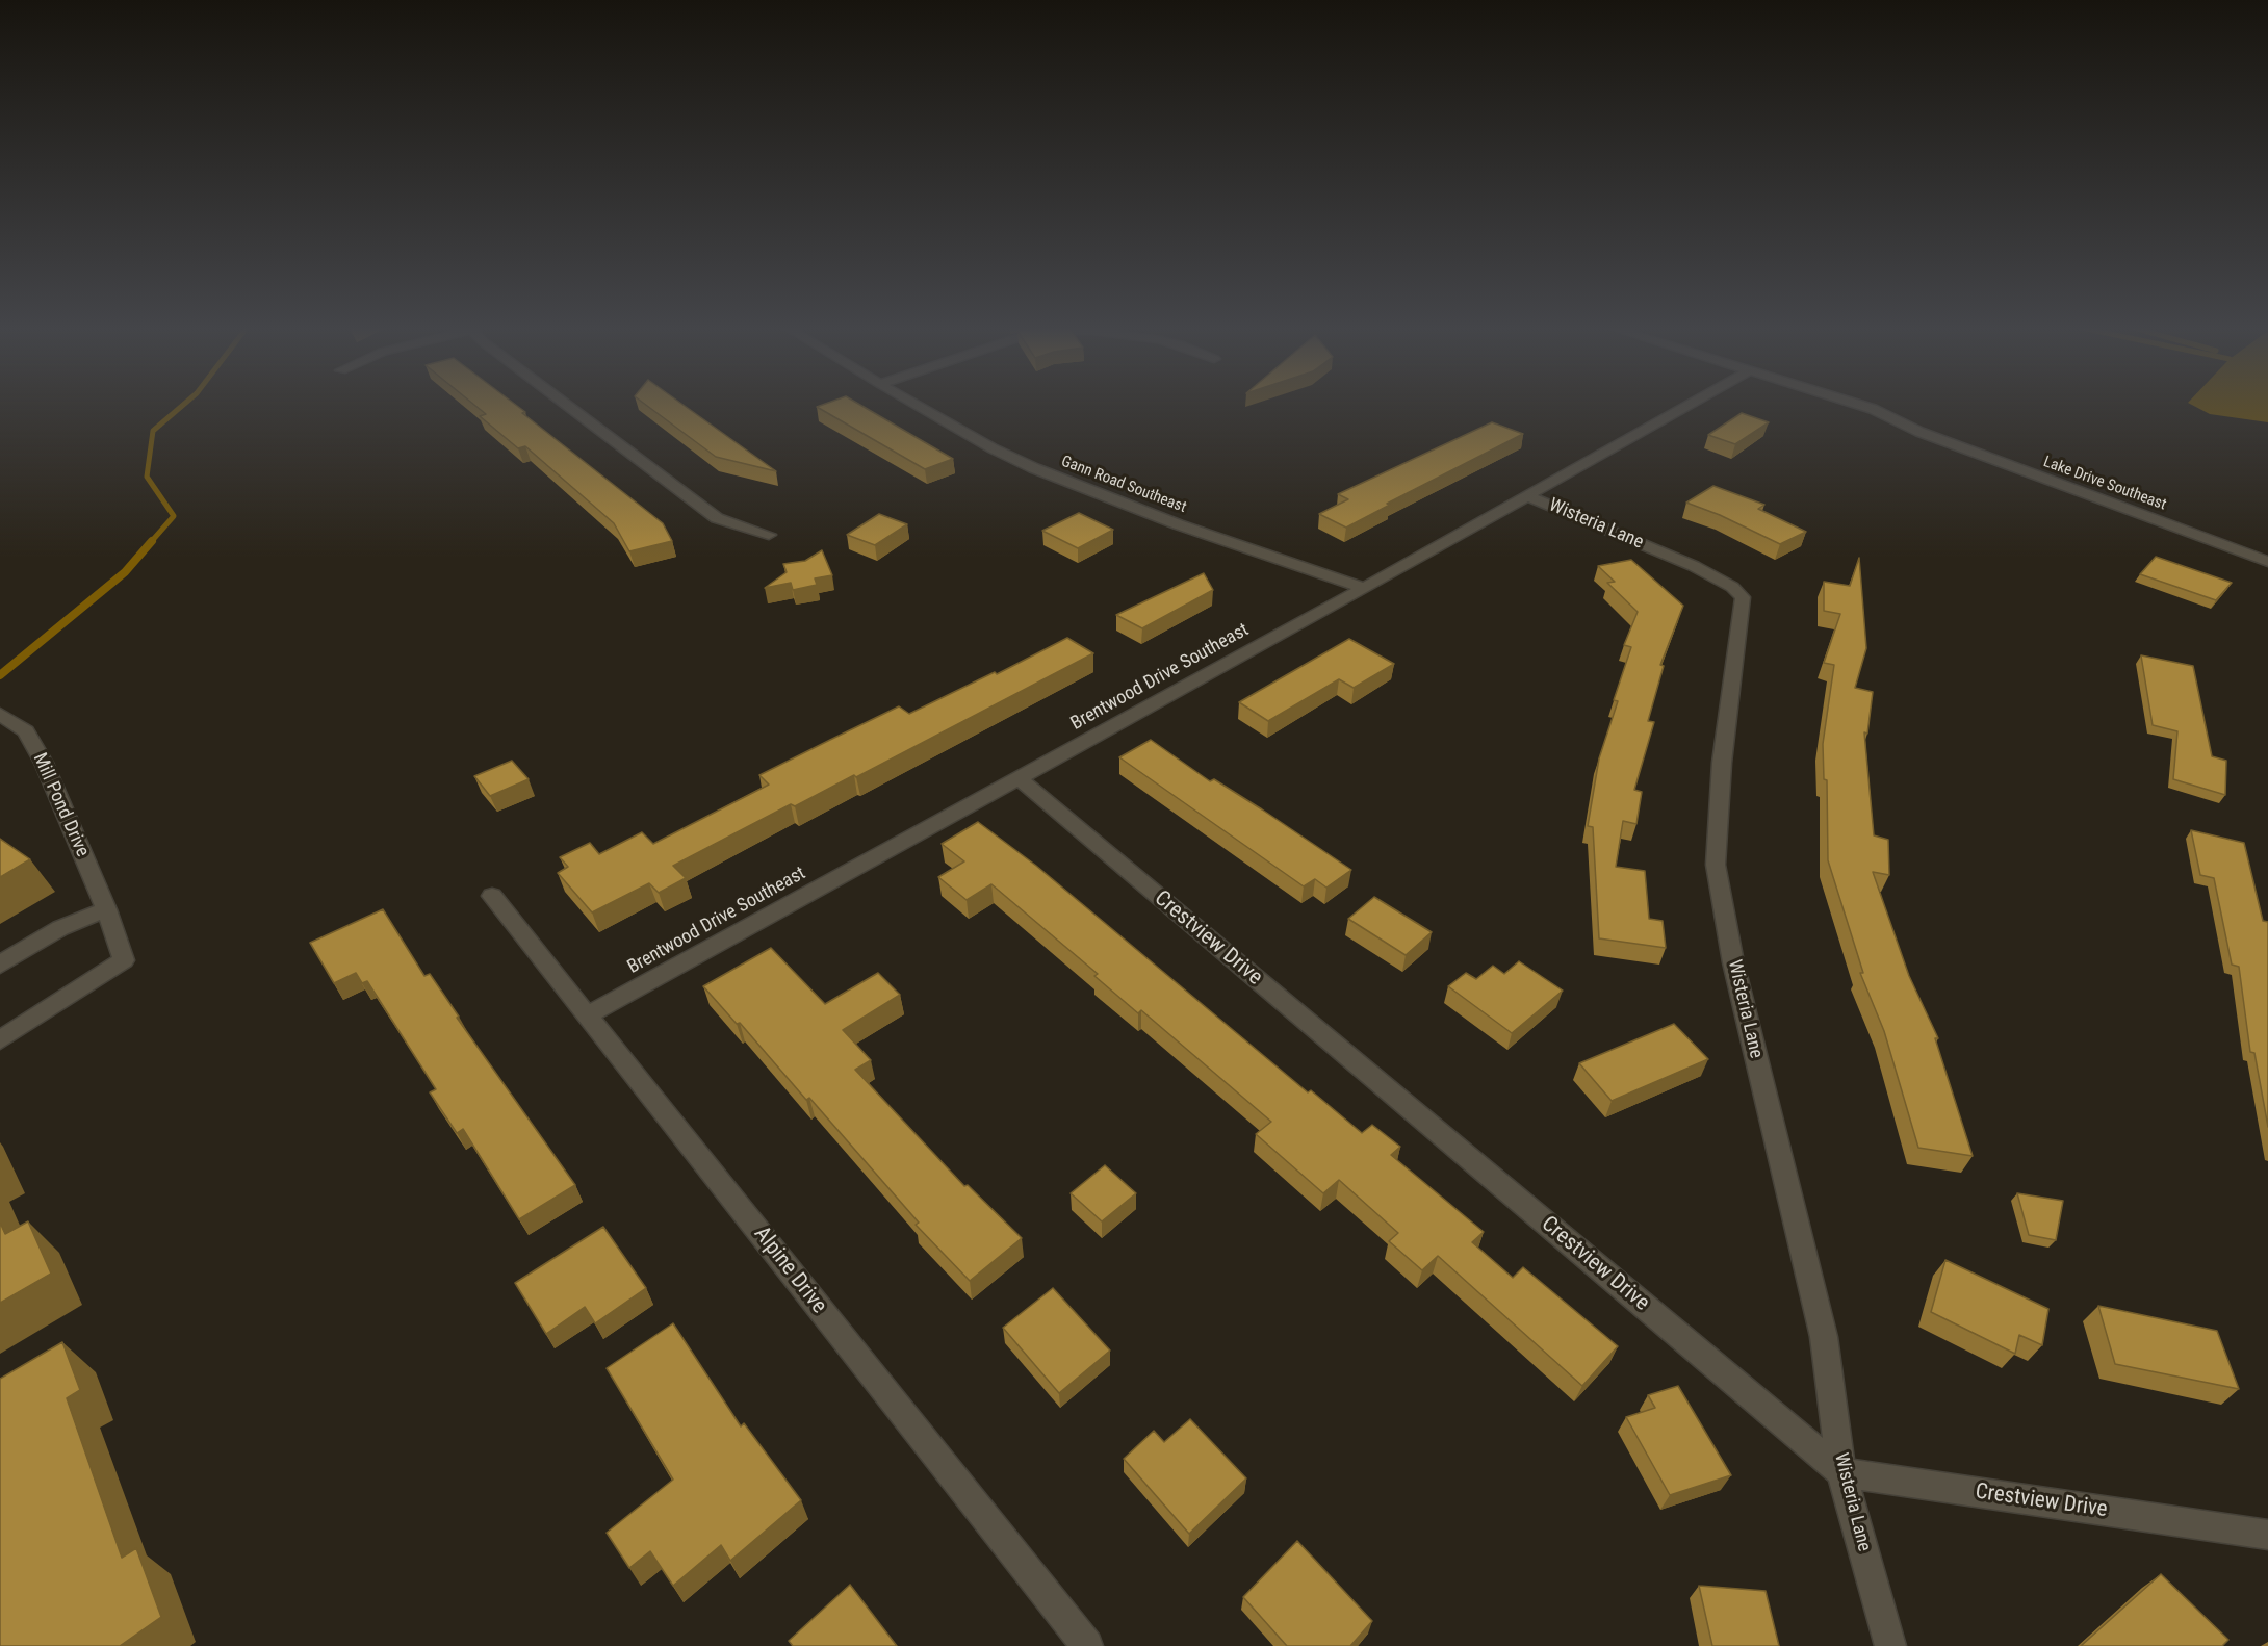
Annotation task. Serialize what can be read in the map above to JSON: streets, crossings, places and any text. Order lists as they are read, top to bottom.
{
  "streets": {
    "street": [
      "Lake Drive Southeast",
      "Gann Road Southeast",
      "Wisteria Lane",
      "Brentwood Drive Southeast",
      "Mill Pond Drive",
      "Crestview Drive",
      "Alpine Drive"
    ]
  },
  "crossings": [
    ["Gann Road Southeast", "Brentwood Drive Southeast"],
    ["Wisteria Lane", "Brentwood Drive Southeast"],
    ["Wisteria Lane", "Crestview Drive"],
    ["Brentwood Drive Southeast", "Crestview Drive"],
    ["Brentwood Drive Southeast", "Alpine Drive"]
  ]
}
